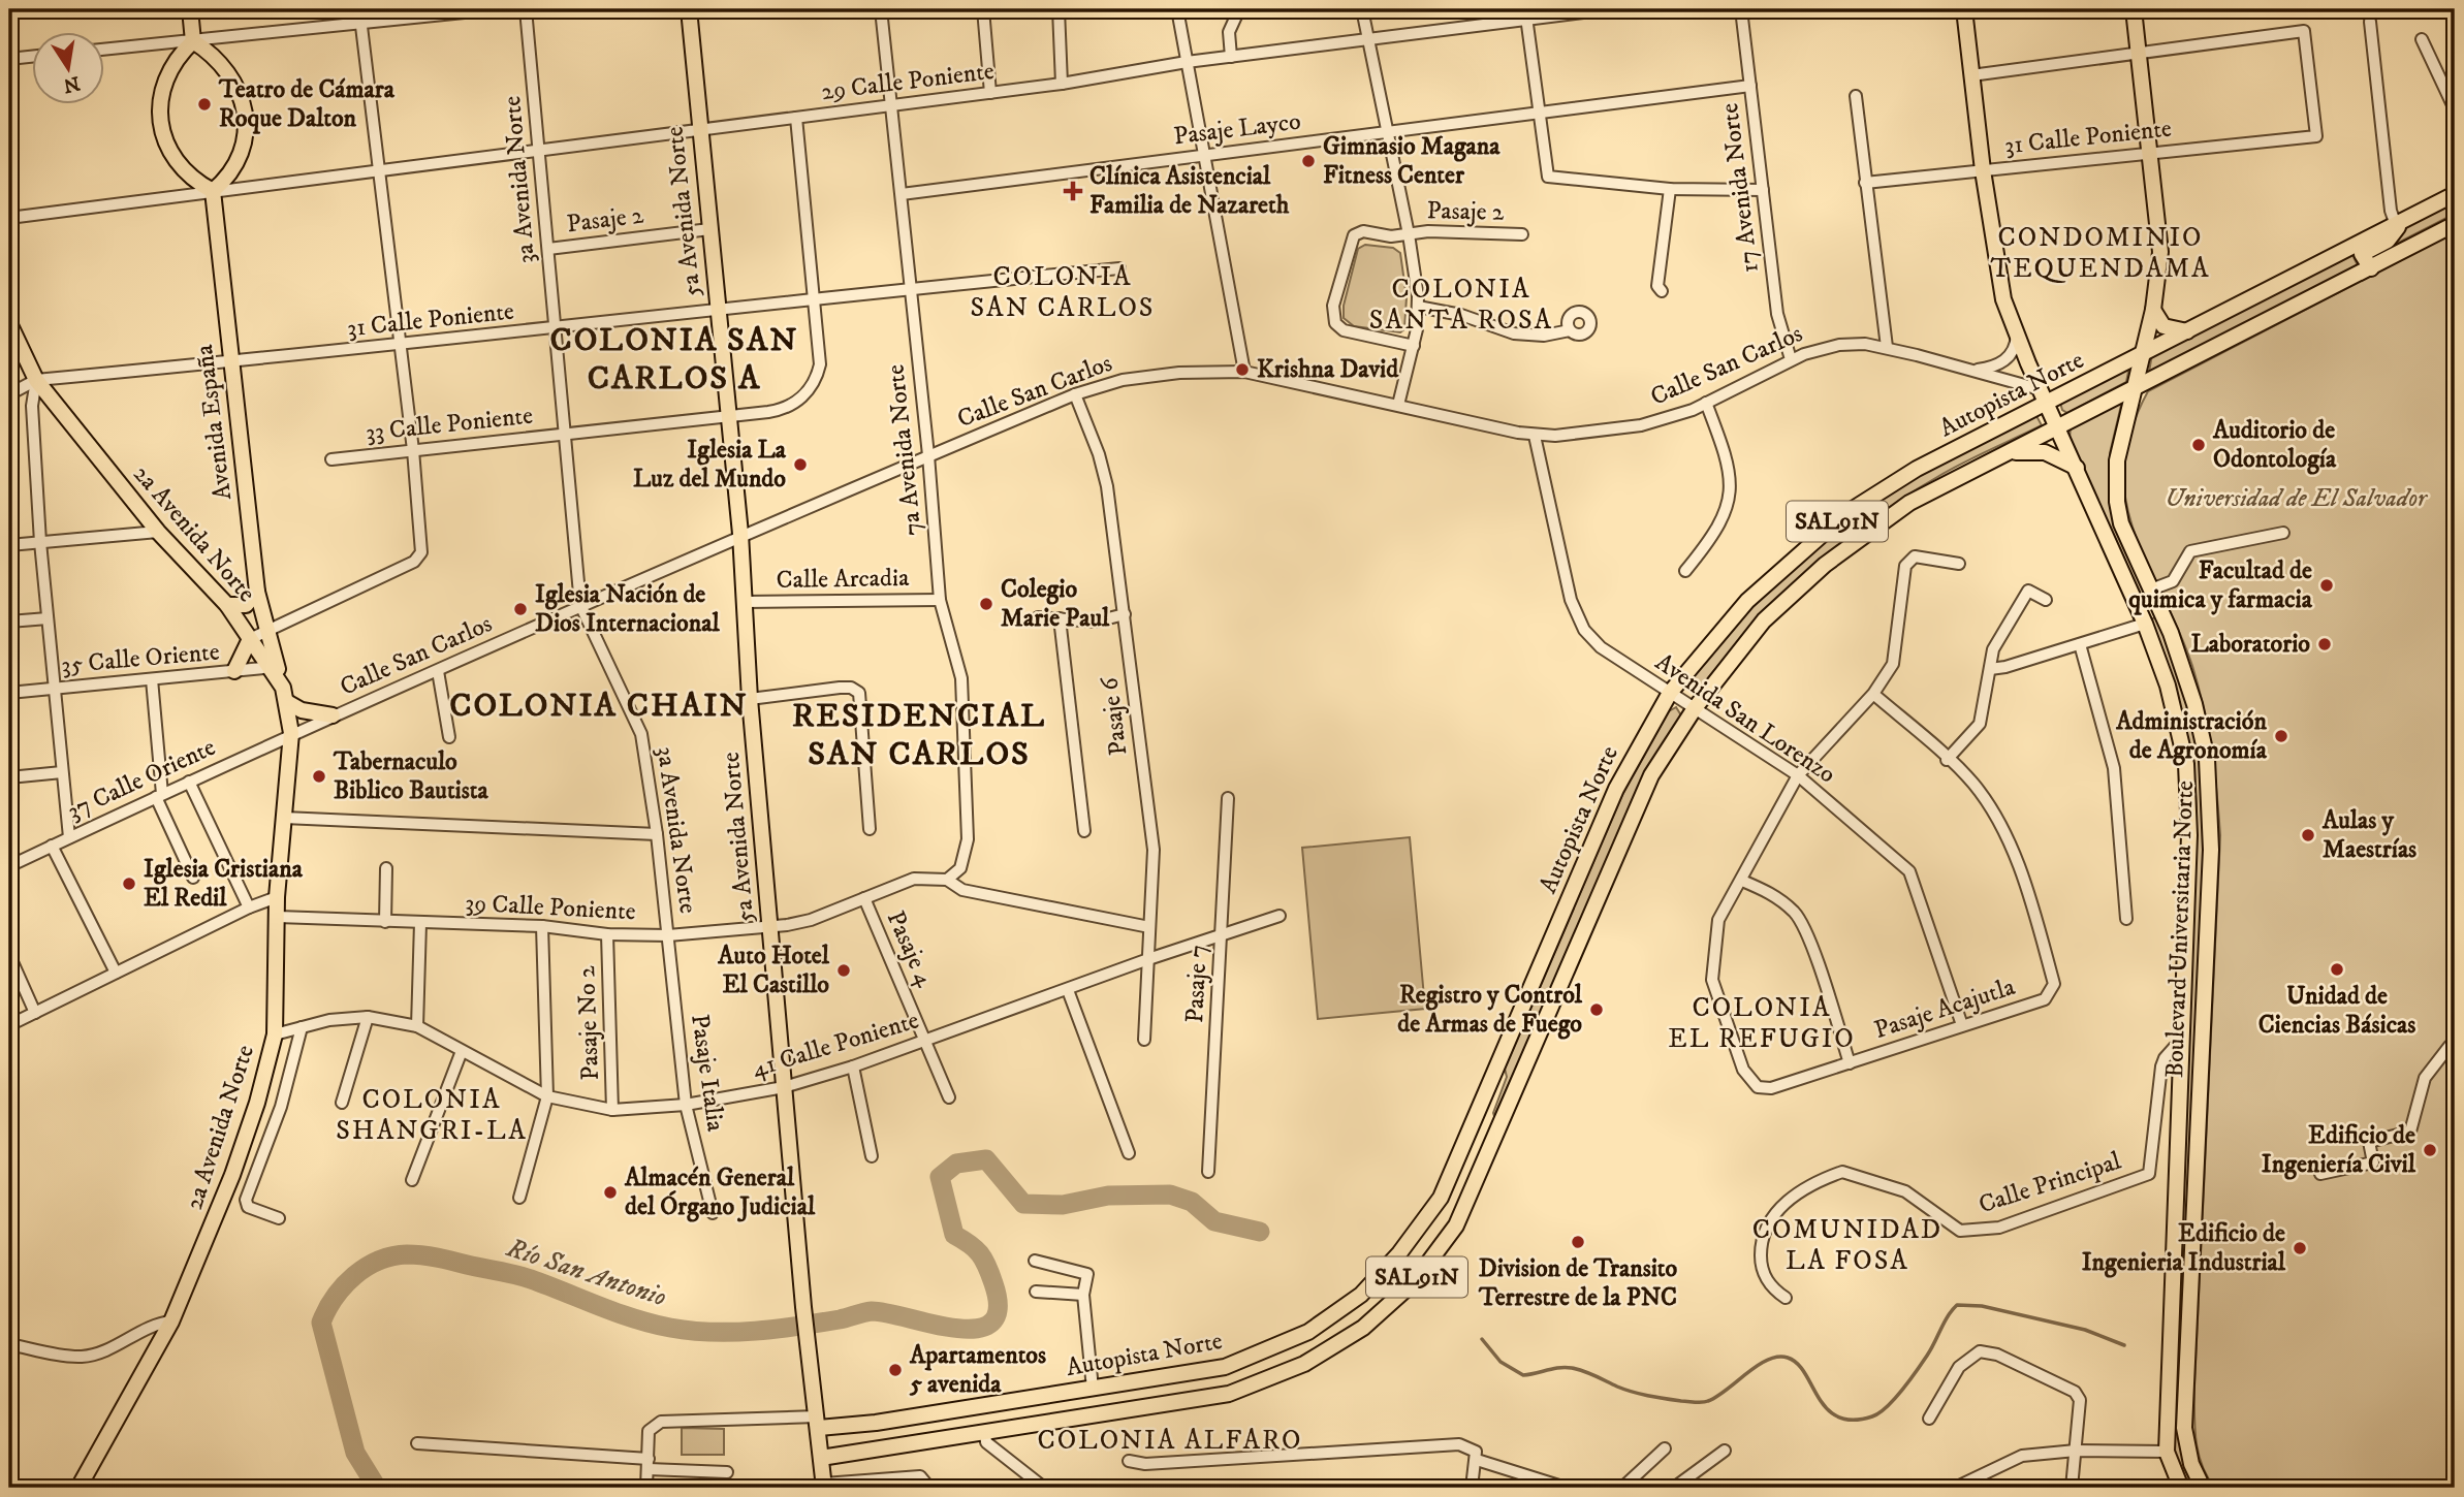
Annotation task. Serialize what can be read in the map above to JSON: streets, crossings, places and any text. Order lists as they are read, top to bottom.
{
  "streets": {
    "main road": [
      "5a Avenida Norte",
      "Autopista Norte",
      "Avenida España",
      "SAL91N",
      "2a Avenida Norte",
      "Boulevard Universitaria Norte"
    ],
    "street": [
      "29 Calle Poniente",
      "Pasaje Layco",
      "31 Calle Poniente",
      "3a Avenida Norte",
      "17 Avenida Norte",
      "Pasaje 2",
      "Calle San Carlos",
      "33 Calle Poniente",
      "7a Avenida Norte",
      "Calle Arcadia",
      "35 Calle Oriente",
      "Pasaje 6",
      "Avenida San Lorenzo",
      "37 Calle Oriente",
      "39 Calle Poniente",
      "Pasaje 4",
      "Pasaje 7",
      "Pasaje Acajutla",
      "Pasaje No 2",
      "41 Calle Poniente",
      "Pasaje Italia",
      "Calle Principal"
    ]
  },
  "crossings": [
    ["29 Calle Poniente", "3a Avenida Norte"],
    ["29 Calle Poniente", "5a Avenida Norte"],
    ["29 Calle Poniente", "Avenida España"],
    ["29 Calle Poniente", "33 Calle Poniente"],
    ["29 Calle Poniente", "7a Avenida Norte"],
    ["Pasaje Layco", "17 Avenida Norte"],
    ["Pasaje Layco", "7a Avenida Norte"],
    ["31 Calle Poniente", "3a Avenida Norte"],
    ["31 Calle Poniente", "5a Avenida Norte"],
    ["31 Calle Poniente", "Avenida España"],
    ["31 Calle Poniente", "33 Calle Poniente"],
    ["31 Calle Poniente", "7a Avenida Norte"],
    ["31 Calle Poniente", "2a Avenida Norte"],
    ["31 Calle Poniente", "Boulevard Universitaria Norte"],
    ["3a Avenida Norte", "Pasaje 2"],
    ["3a Avenida Norte", "Calle San Carlos"],
    ["3a Avenida Norte", "33 Calle Poniente"],
    ["3a Avenida Norte", "39 Calle Poniente"],
    ["3a Avenida Norte", "Pasaje Italia"],
    ["17 Avenida Norte", "Calle San Carlos"],
    ["5a Avenida Norte", "Pasaje 2"],
    ["5a Avenida Norte", "Calle San Carlos"],
    ["5a Avenida Norte", "Autopista Norte"],
    ["5a Avenida Norte", "33 Calle Poniente"],
    ["5a Avenida Norte", "Calle Arcadia"],
    ["5a Avenida Norte", "39 Calle Poniente"],
    ["5a Avenida Norte", "41 Calle Poniente"],
    ["Calle San Carlos", "Autopista Norte"],
    ["Calle San Carlos", "7a Avenida Norte"],
    ["Calle San Carlos", "2a Avenida Norte"],
    ["Calle San Carlos", "Pasaje 6"],
    ["Calle San Carlos", "Avenida San Lorenzo"],
    ["Calle San Carlos", "37 Calle Oriente"],
    ["Calle San Carlos", "Boulevard Universitaria Norte"],
    ["Autopista Norte", "Avenida San Lorenzo"],
    ["Autopista Norte", "Boulevard Universitaria Norte"],
    ["Avenida España", "2a Avenida Norte"],
    ["Avenida España", "35 Calle Oriente"],
    ["7a Avenida Norte", "Calle Arcadia"],
    ["7a Avenida Norte", "39 Calle Poniente"],
    ["2a Avenida Norte", "35 Calle Oriente"],
    ["2a Avenida Norte", "37 Calle Oriente"],
    ["2a Avenida Norte", "39 Calle Poniente"],
    ["2a Avenida Norte", "41 Calle Poniente"],
    ["Pasaje 6", "39 Calle Poniente"],
    ["Pasaje 6", "41 Calle Poniente"],
    ["Avenida San Lorenzo", "Pasaje Acajutla"],
    ["39 Calle Poniente", "Pasaje 4"],
    ["39 Calle Poniente", "Pasaje No 2"],
    ["39 Calle Poniente", "Pasaje Italia"],
    ["Boulevard Universitaria Norte", "Calle Principal"],
    ["Pasaje 4", "41 Calle Poniente"],
    ["Pasaje 7", "41 Calle Poniente"],
    ["Pasaje No 2", "41 Calle Poniente"],
    ["41 Calle Poniente", "Pasaje Italia"]
  ],
  "districts": [
    "CONDOMINIO TEQUENDAMA",
    "COLONIA SAN CARLOS",
    "COLONIA SANTA ROSA",
    "COLONIA SAN CARLOS A",
    "COLONIA CHAIN",
    "RESIDENCIAL SAN CARLOS",
    "COLONIA EL REFUGIO",
    "COLONIA SHANGRI-LA",
    "COMUNIDAD LA FOSA",
    "COLONIA ALFARO"
  ],
  "water": ["Río San Antonio"],
  "parks": ["Universidad de El Salvador"],
  "places": {
    "other": [
      "Teatro de Cámara Roque Dalton",
      "Gimnasio Magana Fitness Center",
      "Krishna David",
      "Auditorio de Odontología",
      "Iglesia La Luz del Mundo",
      "Facultad de quimica y farmacia",
      "Colegio Marie Paul",
      "Iglesia Nación de Dios Internacional",
      "Laboratorio",
      "Administración de Agronomía",
      "Tabernaculo Biblico Bautista",
      "Aulas y Maestrías",
      "Iglesia Cristiana El Redil",
      "Unidad de Ciencias Básicas",
      "Auto Hotel El Castillo",
      "Registro y Control de Armas de Fuego",
      "Edificio de Ingeniería Civil",
      "Almacén General del Órgano Judicial",
      "Division de Transito Terrestre de la PNC",
      "Edificio de Ingenieria Industrial",
      "Apartamentos 5 avenida"
    ],
    "health": ["Clínica Asistencial Familia de Nazareth"]
  },
  "north": "bottom"
}
